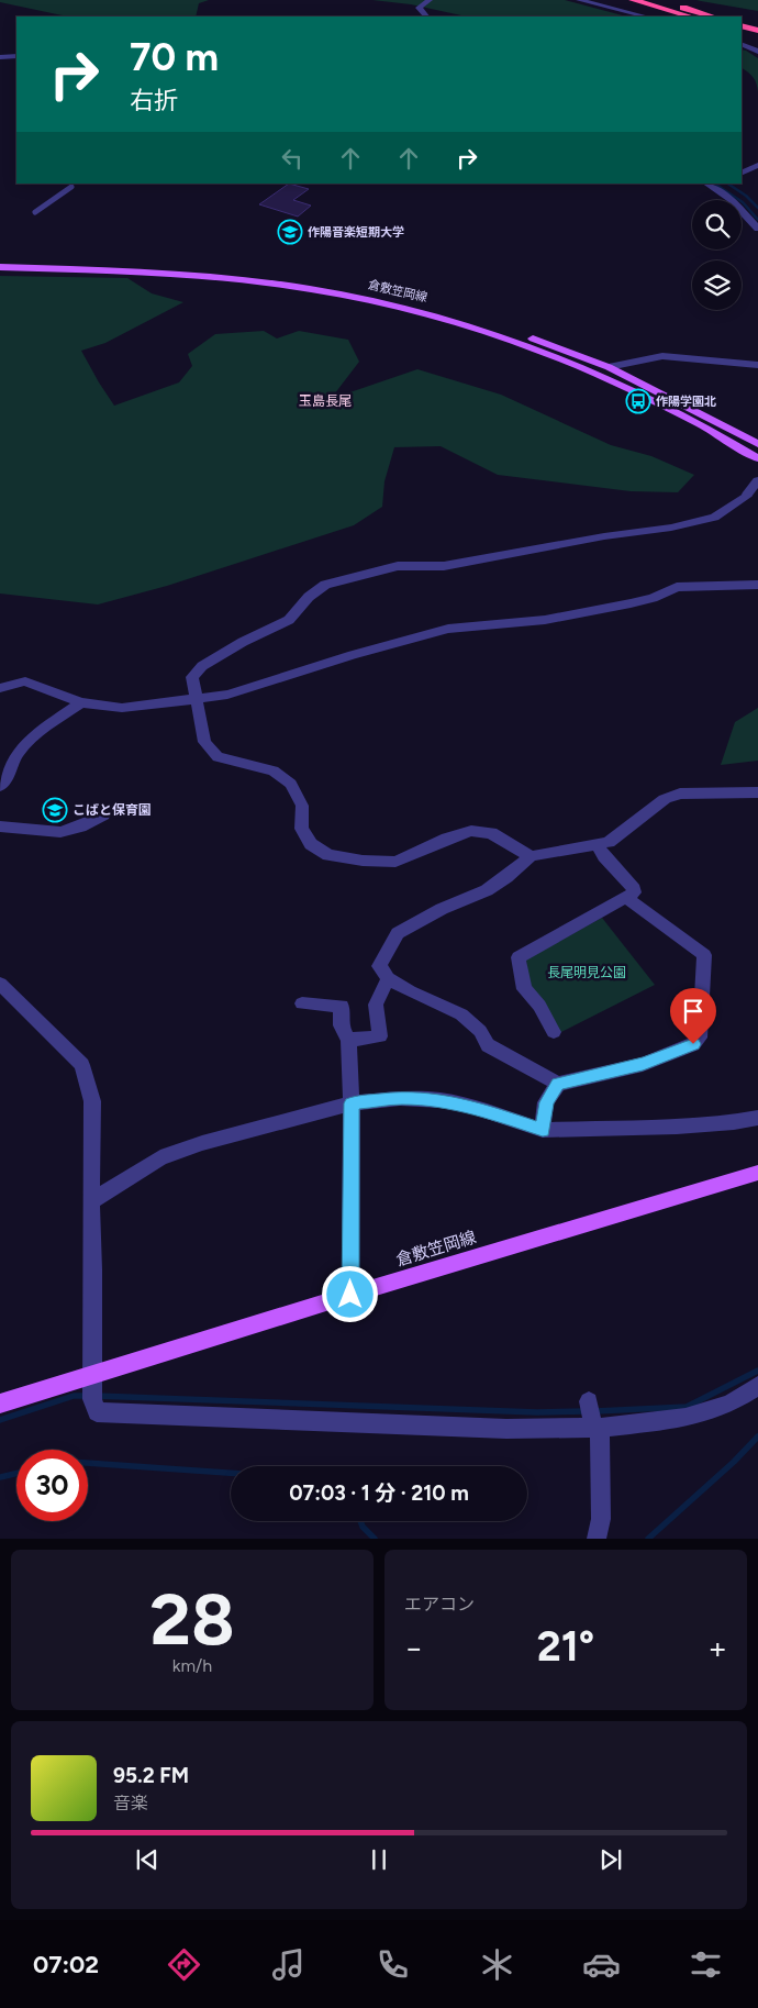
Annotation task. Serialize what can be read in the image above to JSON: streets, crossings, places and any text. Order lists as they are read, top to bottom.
{
  "streets": {
    "main road": ["倉敷笠岡線"]
  },
  "districts": ["玉島長尾"],
  "parks": ["長尾明見公園"],
  "places": {
    "school or university": ["作陽音楽短期大学", "こばと保育園"],
    "bus stop": ["作陽学園北"]
  },
  "page": {
    "turn": ["70 m", "右折"],
    "limit": "30",
    "trip": "07:03 · 1 分 · 210 m",
    "tile": [
      ["28", "km/h"],
      "エアコン"
    ],
    "heat": ["−", "21°", "+"],
    "song": ["95.2 FM", "音楽"],
    "tabs": "07:02"
  }
}
